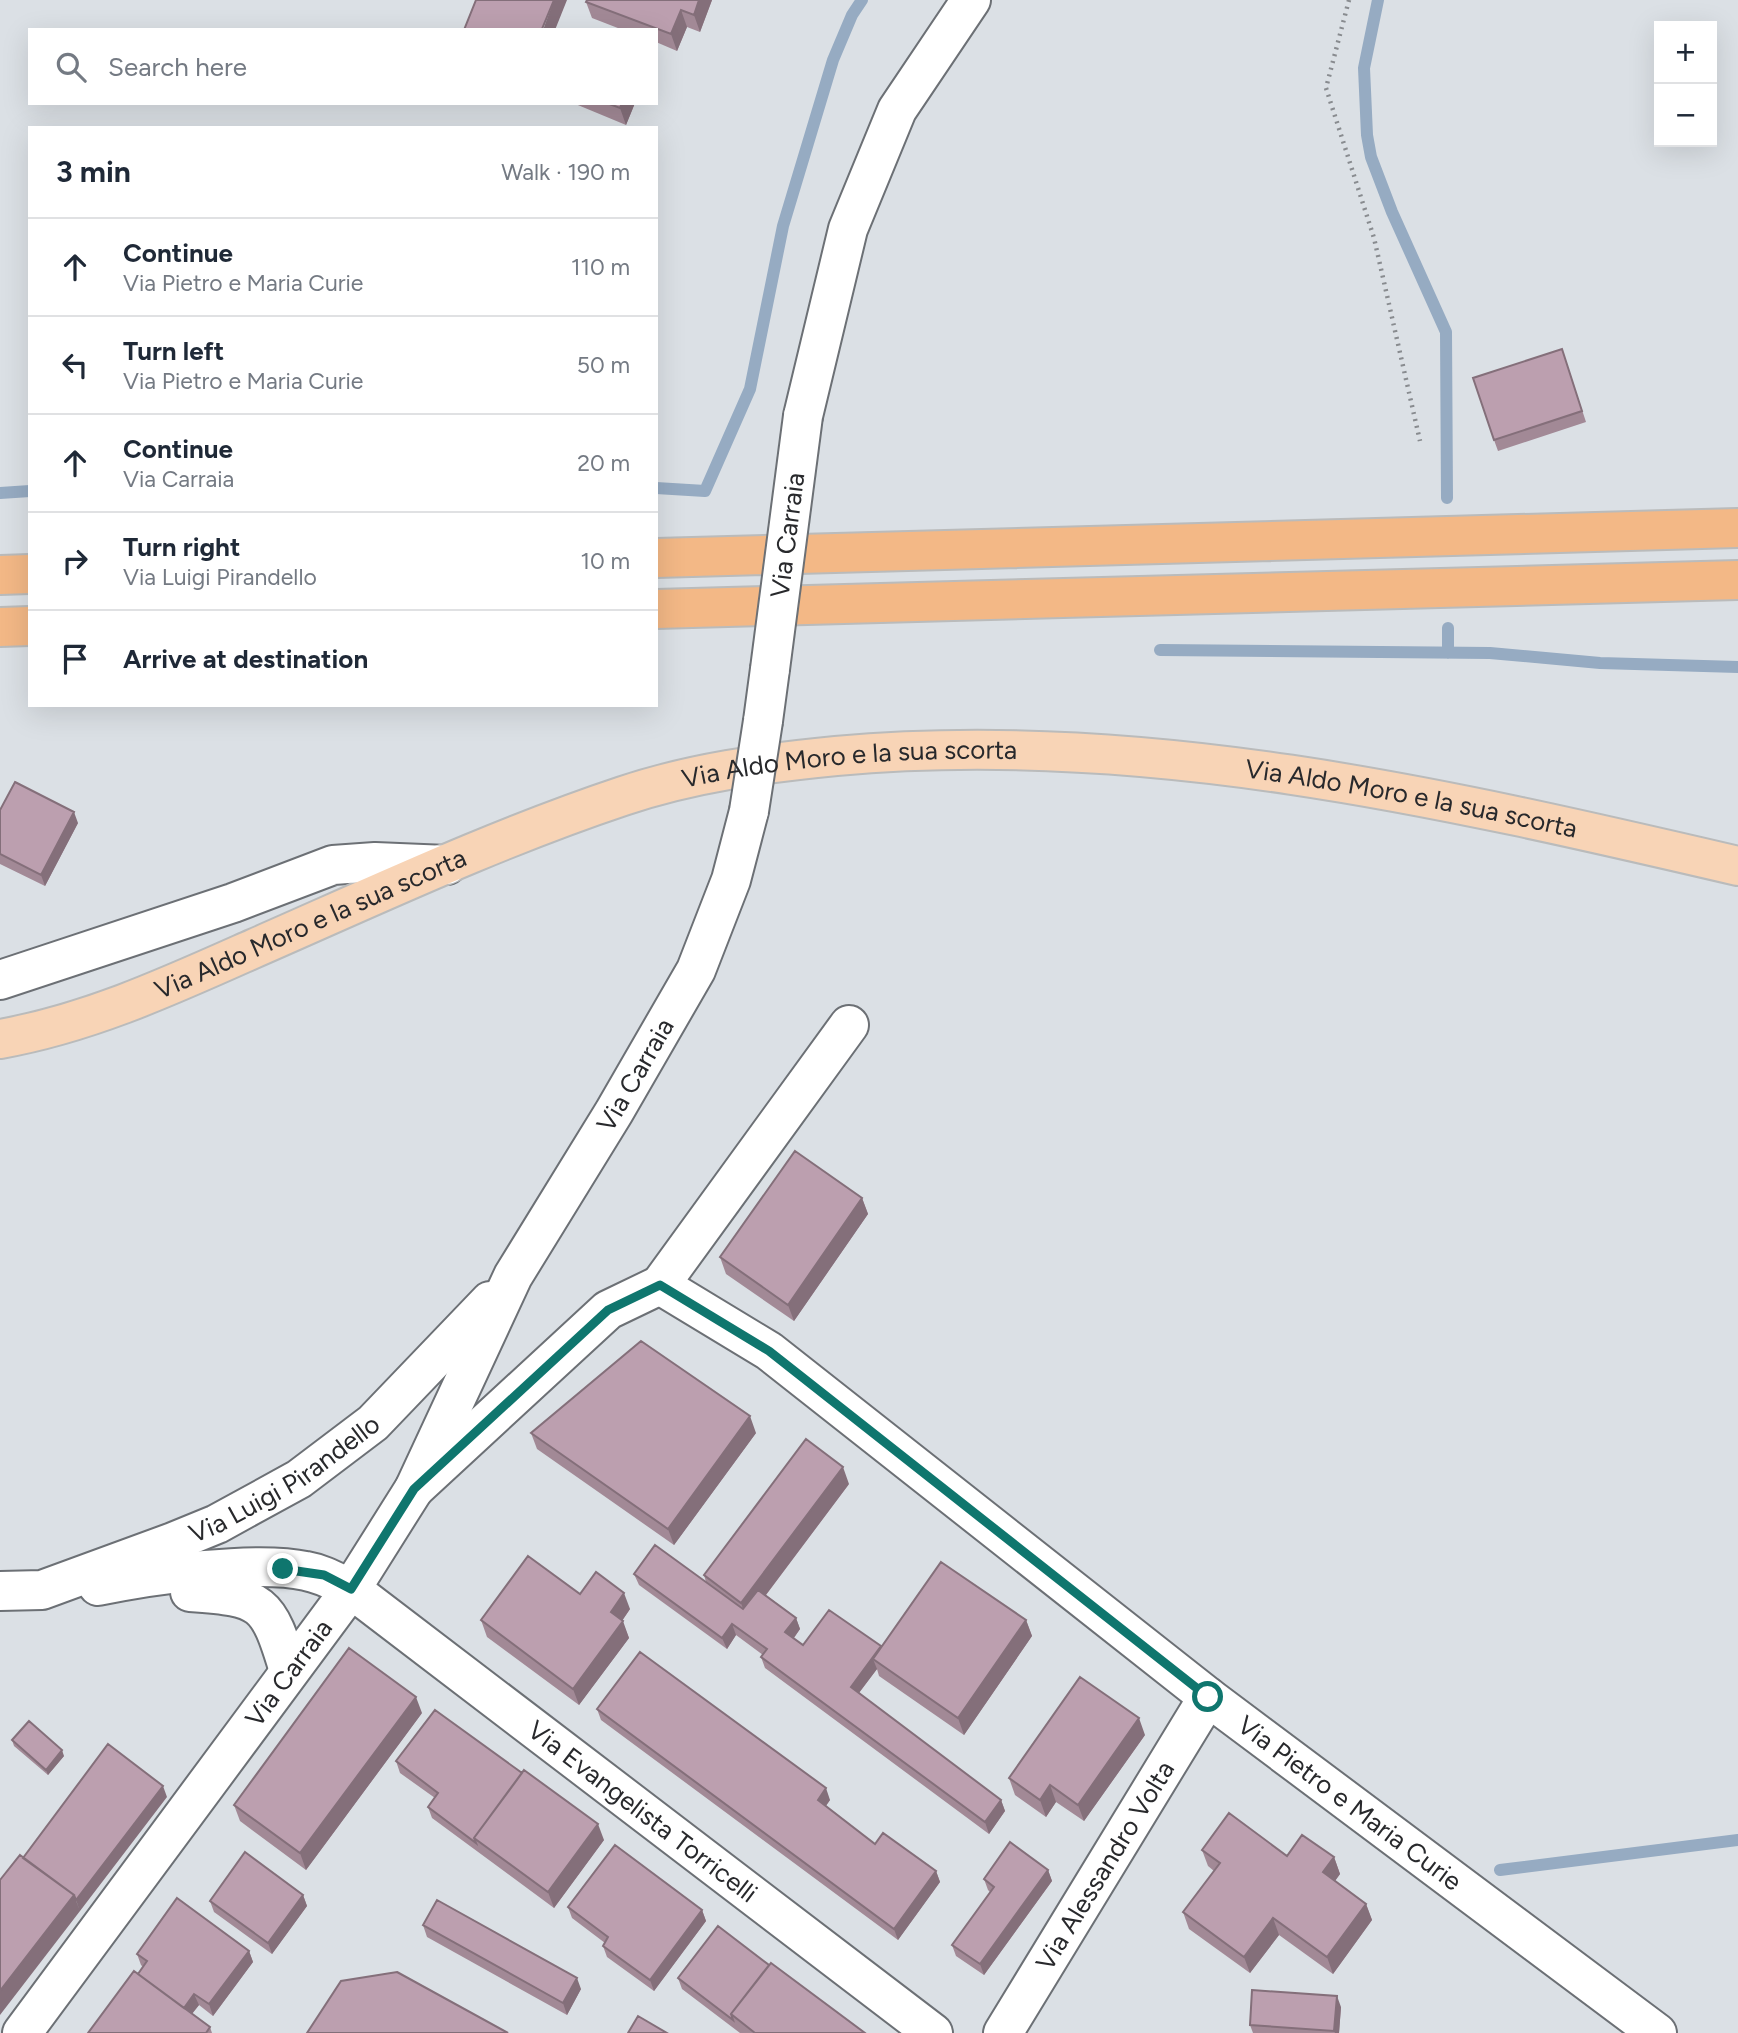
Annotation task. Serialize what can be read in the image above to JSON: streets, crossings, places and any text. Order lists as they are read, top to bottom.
{
  "streets": {
    "main road": ["Via Aldo Moro e la sua scorta"],
    "street": [
      "Via Carraia",
      "Via Luigi Pirandello",
      "Via Pietro e Maria Curie",
      "Via Evangelista Torricelli",
      "Via Alessandro Volta"
    ]
  },
  "crossings": [
    ["Via Carraia", "Via Luigi Pirandello"],
    ["Via Carraia", "Via Evangelista Torricelli"],
    ["Via Luigi Pirandello", "Via Evangelista Torricelli"],
    ["Via Pietro e Maria Curie", "Via Alessandro Volta"]
  ],
  "page": {
    "map_buttons": ["+", "−"],
    "search": "Search here",
    "heading": ["3 min", "Walk · 190 m"],
    "list": [
      ["Continue", "Via Pietro e Maria Curie", "110 m"],
      ["Turn left", "Via Pietro e Maria Curie", "50 m"],
      ["Continue", "Via Carraia", "20 m"],
      ["Turn right", "Via Luigi Pirandello", "10 m"],
      "Arrive at destination"
    ]
  }
}
